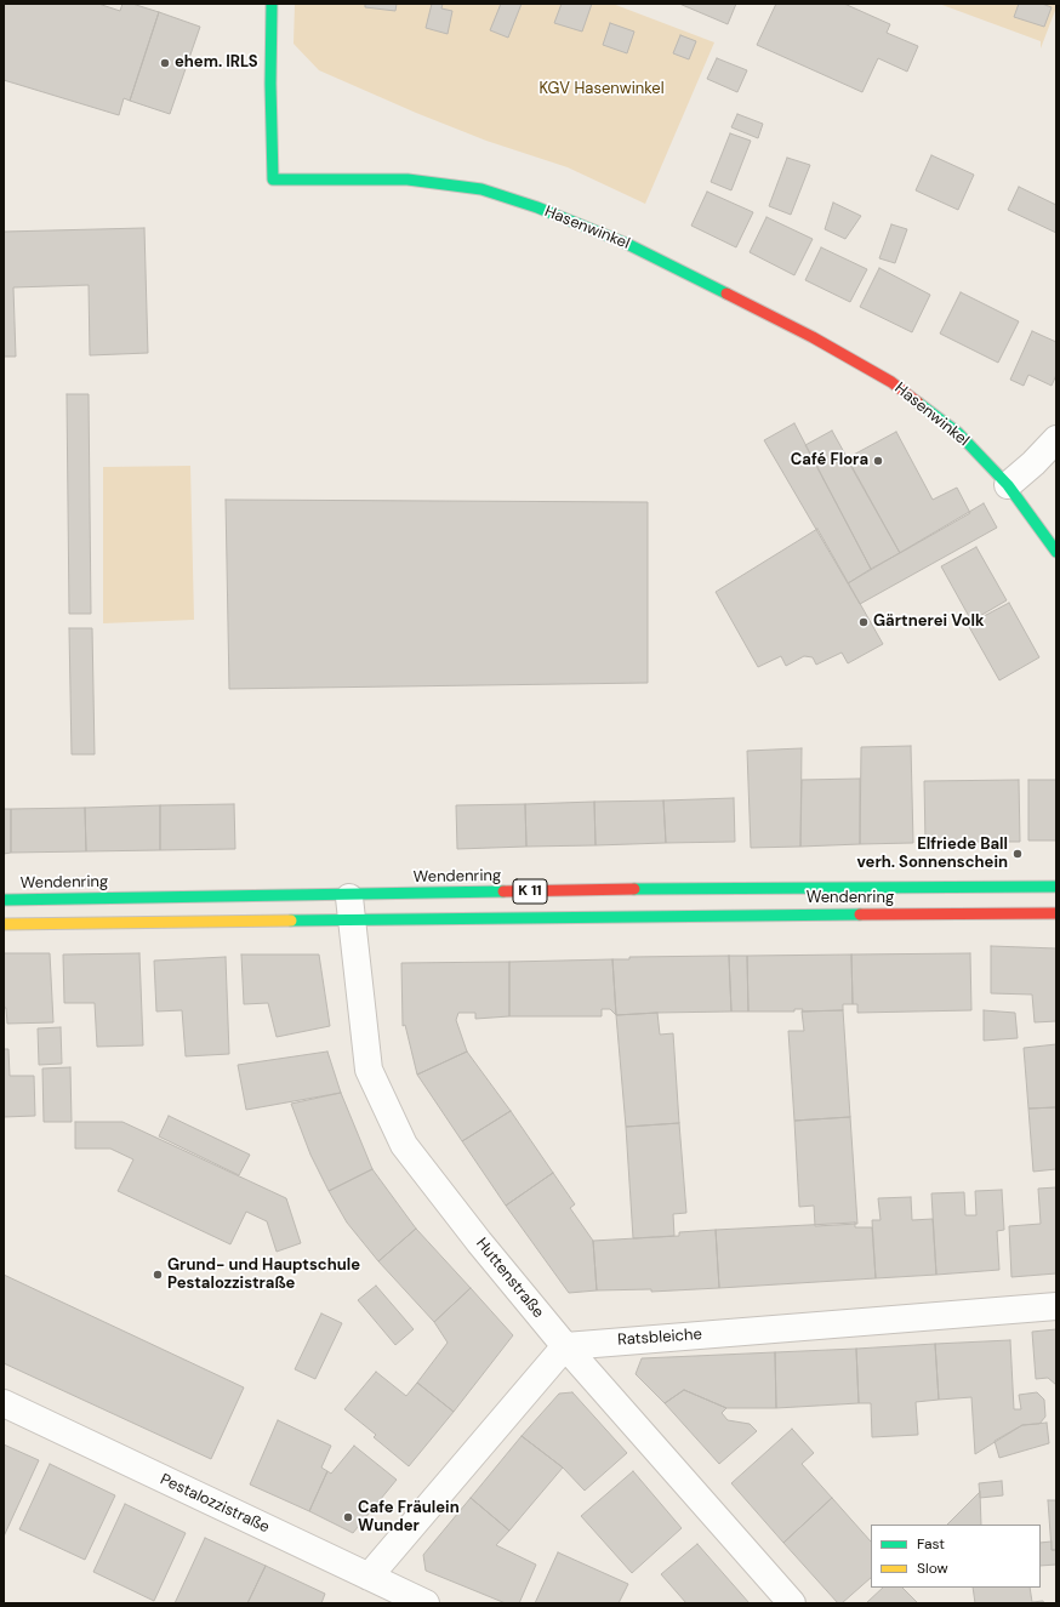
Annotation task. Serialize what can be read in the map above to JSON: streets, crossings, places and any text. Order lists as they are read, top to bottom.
{
  "streets": {
    "main road": ["Hasenwinkel", "Wendenring", "K 11"],
    "street": ["Huttenstraße", "Ratsbleiche", "Pestalozzistraße"]
  },
  "crossings": [
    ["Wendenring", "Huttenstraße"],
    ["Huttenstraße", "Ratsbleiche"]
  ],
  "parks": ["KGV Hasenwinkel"],
  "places": [
    "ehem. IRLS",
    "Café Flora",
    "Gärtnerei Volk",
    "Elfriede Ball verh. Sonnenschein",
    "Grund- und Hauptschule Pestalozzistraße",
    "Cafe Fräulein Wunder"
  ],
  "legend": ["Fast", "Slow"]
}
